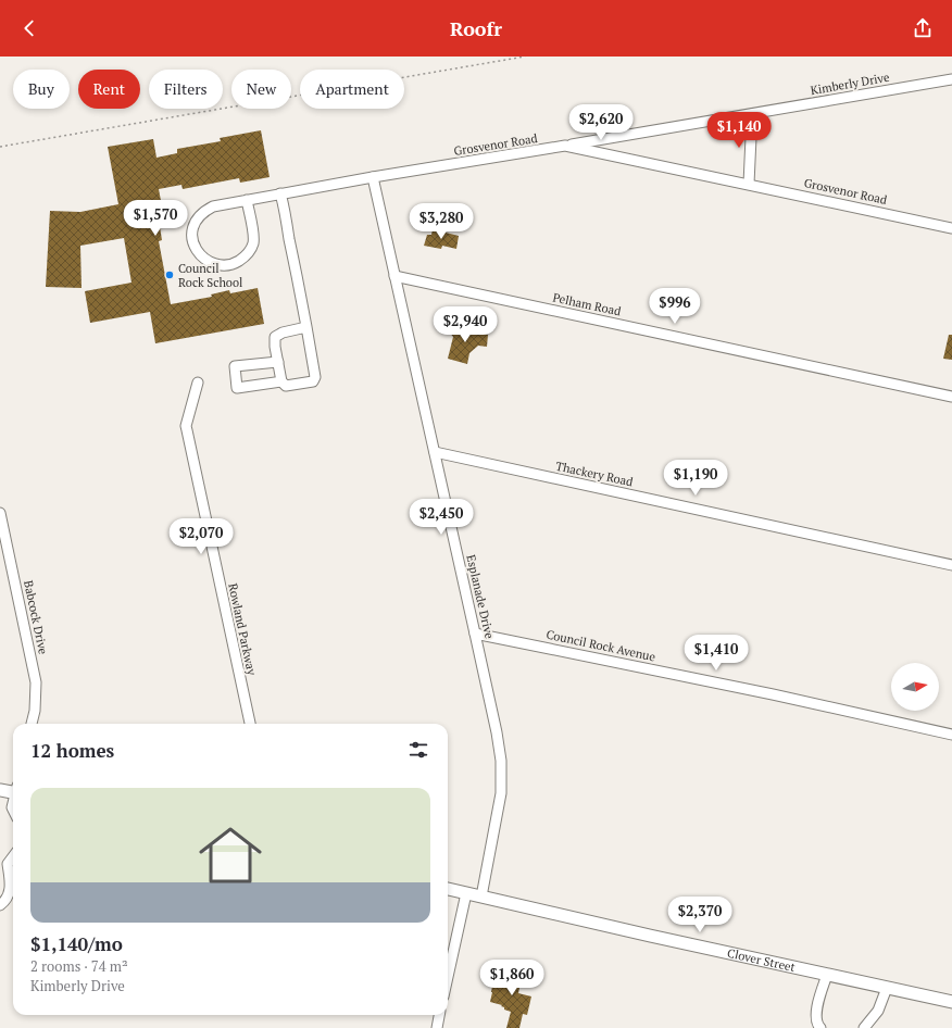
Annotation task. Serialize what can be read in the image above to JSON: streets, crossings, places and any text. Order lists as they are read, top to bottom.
{
  "streets": {
    "main road": ["Clover Street"],
    "street": [
      "Kimberly Drive",
      "Grosvenor Road",
      "Pelham Road",
      "Thackery Road",
      "Esplanade Drive",
      "Babcock Drive",
      "Rowland Parkway",
      "Council Rock Avenue"
    ]
  },
  "crossings": [
    ["Kimberly Drive", "Grosvenor Road"],
    ["Grosvenor Road", "Esplanade Drive"],
    ["Pelham Road", "Esplanade Drive"],
    ["Thackery Road", "Esplanade Drive"],
    ["Esplanade Drive", "Council Rock Avenue"],
    ["Esplanade Drive", "Clover Street"]
  ],
  "places": ["Council Rock School"],
  "north": "right",
  "page": {
    "header": "Roofr",
    "chip": [
      "Buy",
      "Rent",
      "Filters",
      "New",
      "Apartment"
    ],
    "price": [
      "$2,620",
      "$1,140",
      "$1,570",
      "$3,280",
      "$996",
      "$2,940",
      "$1,190",
      "$2,450",
      "$2,070",
      "$1,410",
      "$2,370",
      "$1,860"
    ],
    "heading": "12 homes",
    "list": [
      {
        "name": "$1,140/mo",
        "note": "2 rooms · 74 m² · Kimberly Drive"
      }
    ]
  }
}
